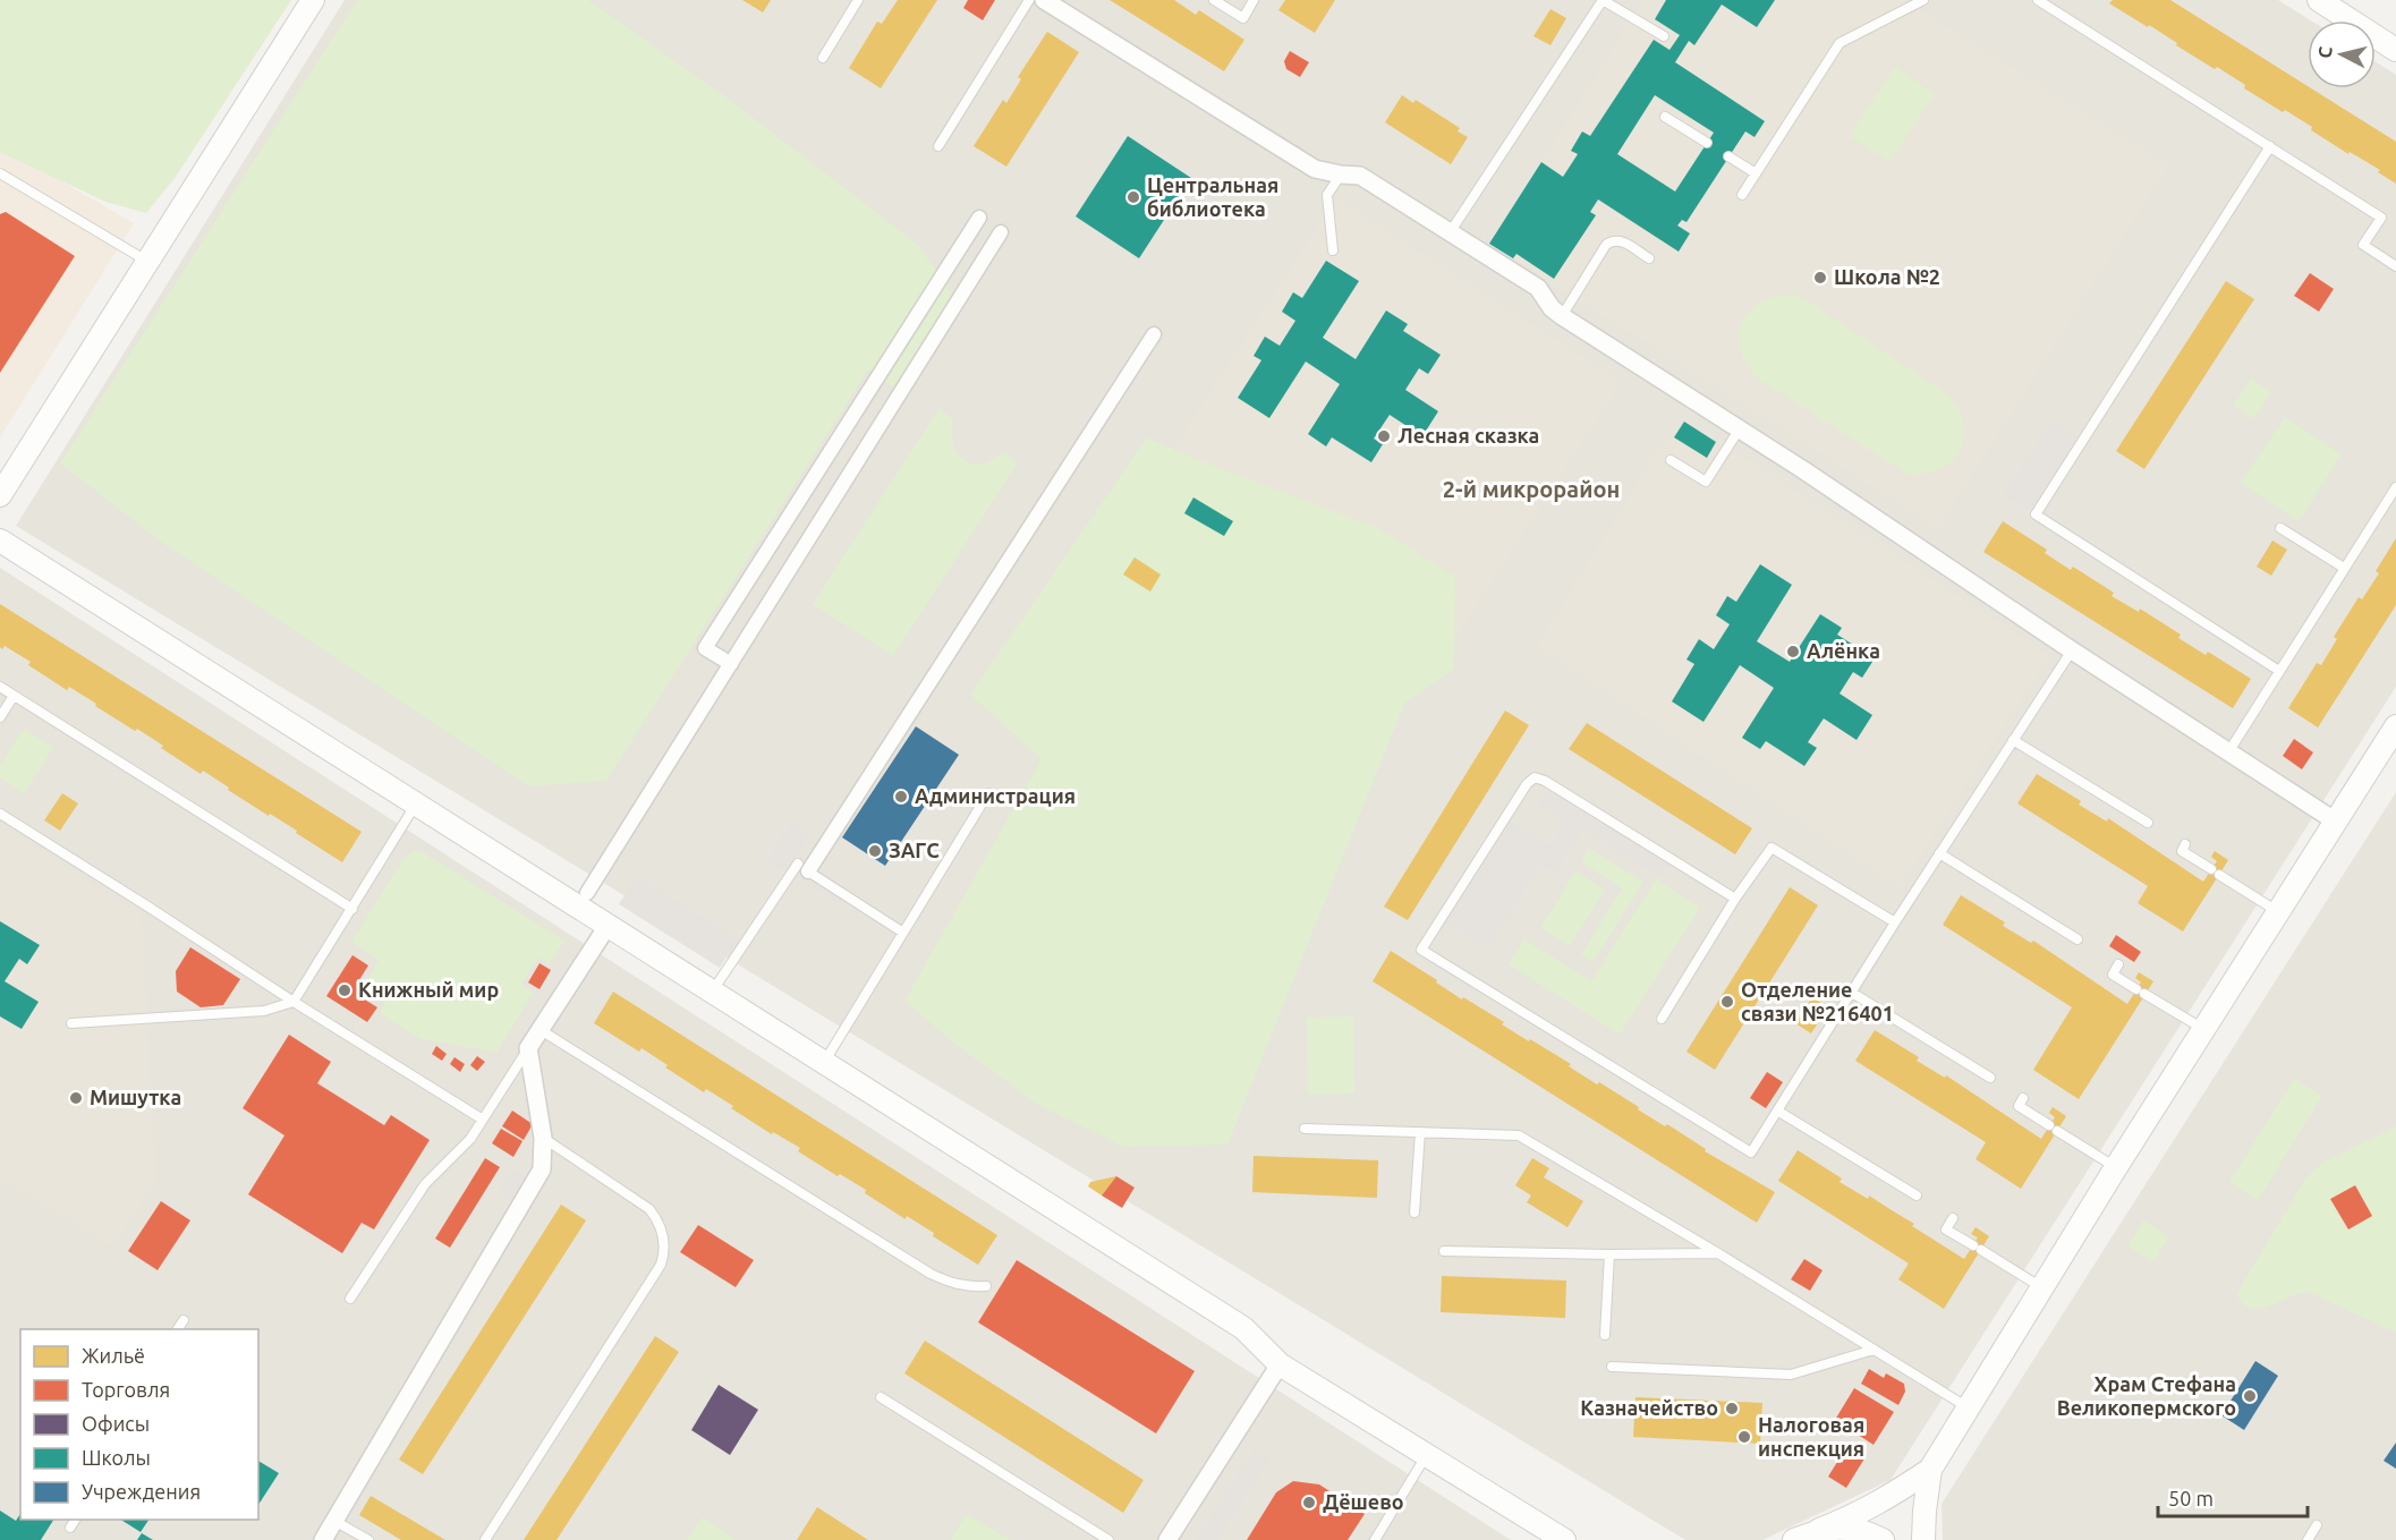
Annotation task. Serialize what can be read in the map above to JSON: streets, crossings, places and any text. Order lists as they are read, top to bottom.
{
  "districts": ["2-й микрорайон"],
  "places": [
    "Центральная библиотека",
    "Школа №2",
    "Лесная сказка",
    "Алёнка",
    "Администрация",
    "ЗАГС",
    "Книжный мир",
    "Отделение связи №216401",
    "Мишутка",
    "Храм Стефана Великопермского",
    "Казначейство",
    "Налоговая инспекция",
    "Дёшево"
  ],
  "legend": [
    "Жильё",
    "Торговля",
    "Офисы",
    "Школы",
    "Учреждения"
  ],
  "scale_bar": "50 m",
  "north": "left"
}
